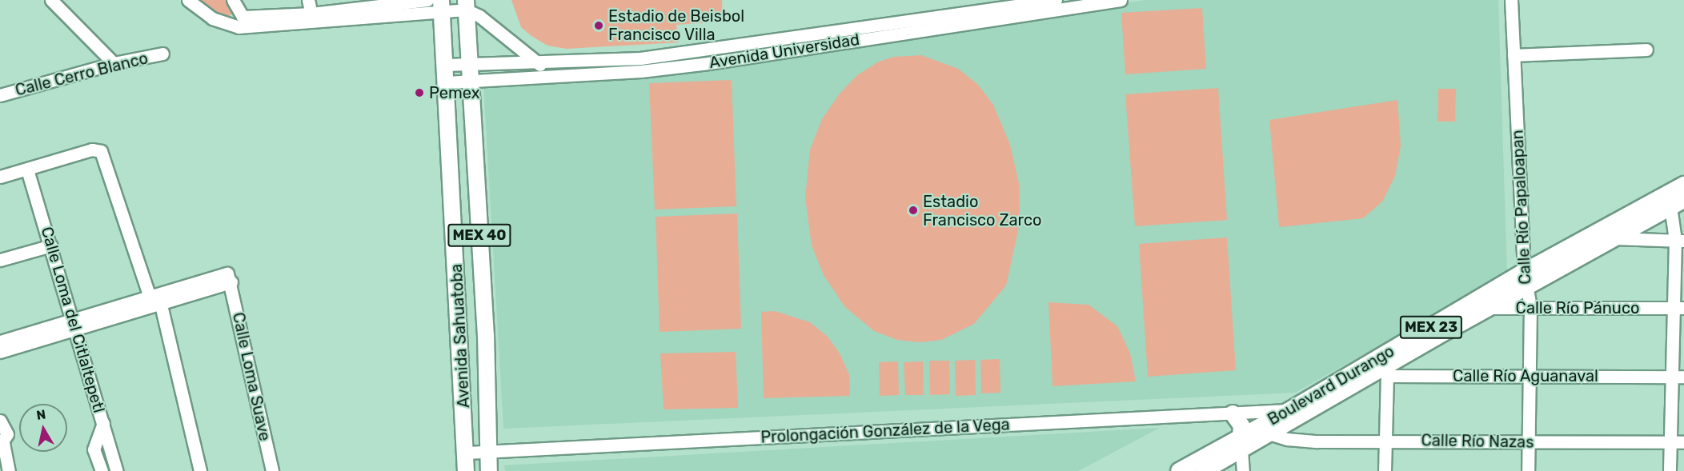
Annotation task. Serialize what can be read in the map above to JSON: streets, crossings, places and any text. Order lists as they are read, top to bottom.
{
  "streets": {
    "main road": [
      "MEX 40",
      "MEX 23",
      "Avenida Sahuatoba",
      "Boulevard Durango"
    ],
    "street": [
      "Avenida Universidad",
      "Calle Cerro Blanco",
      "Calle Río Papaloapan",
      "Calle Río Pánuco",
      "Calle Loma del Citlaltepetl",
      "Calle Río Aguanaval",
      "Calle Loma Suave",
      "Prolongación González de la Vega",
      "Calle Río Nazas"
    ]
  },
  "crossings": [
    ["Avenida Universidad", "Avenida Sahuatoba"],
    ["Calle Río Papaloapan", "Calle Río Pánuco"],
    ["Calle Río Papaloapan", "Calle Río Aguanaval"],
    ["Calle Río Papaloapan", "Boulevard Durango"],
    ["Calle Río Papaloapan", "Calle Río Nazas"],
    ["Calle Río Pánuco", "Boulevard Durango"],
    ["Avenida Sahuatoba", "Prolongación González de la Vega"],
    ["Calle Río Aguanaval", "Boulevard Durango"],
    ["Boulevard Durango", "Prolongación González de la Vega"],
    ["Boulevard Durango", "Calle Río Nazas"]
  ],
  "places": ["Estadio de Beisbol Francisco Villa", "Pemex", "Estadio Francisco Zarco"],
  "north": "top"
}
